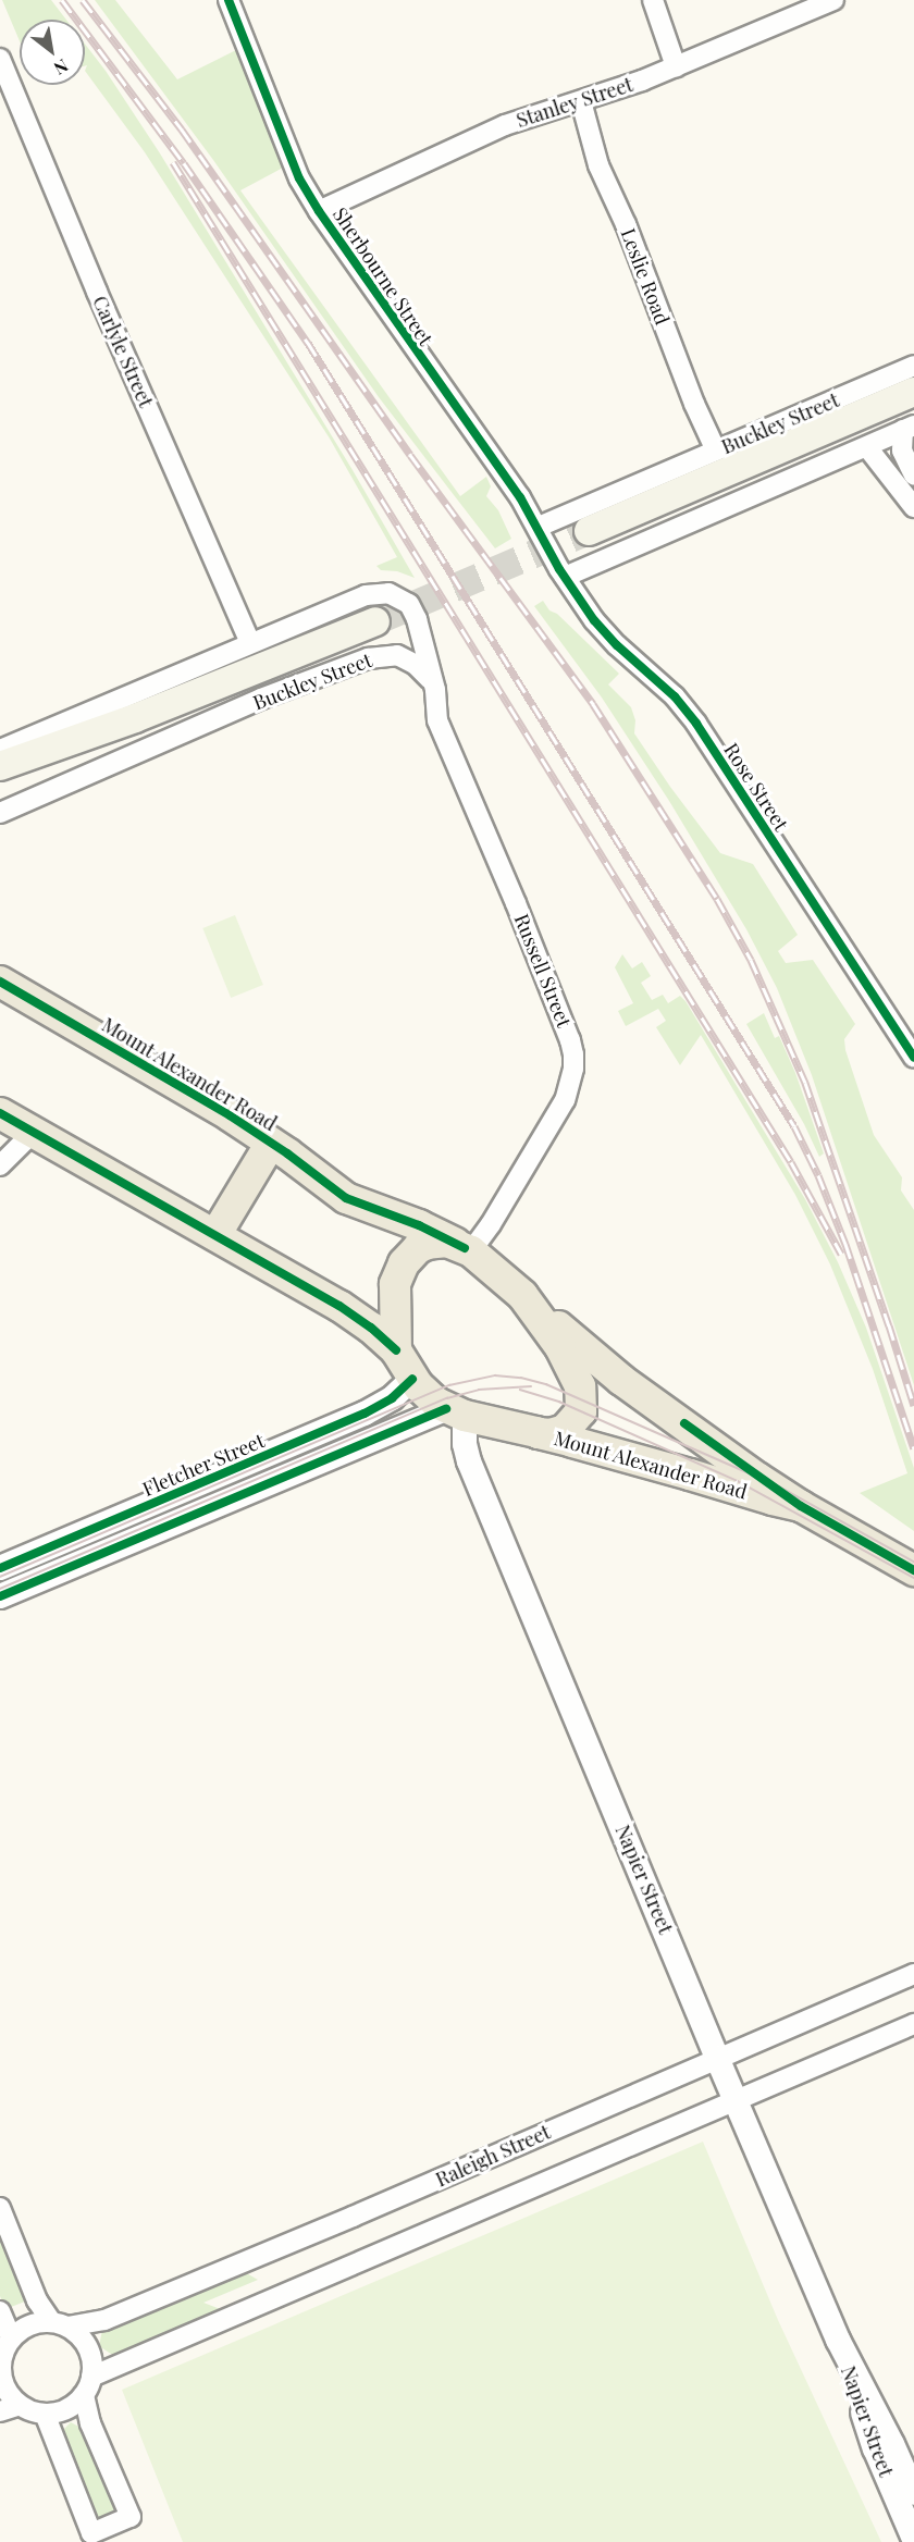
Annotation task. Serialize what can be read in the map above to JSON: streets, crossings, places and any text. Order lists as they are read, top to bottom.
{
  "streets": {
    "main road": ["Buckley Street", "Mount Alexander Road"],
    "street": [
      "Stanley Street",
      "Sherbourne Street",
      "Leslie Road",
      "Carlyle Street",
      "Rose Street",
      "Russell Street",
      "Fletcher Street",
      "Napier Street",
      "Raleigh Street"
    ]
  },
  "crossings": [
    ["Stanley Street", "Sherbourne Street"],
    ["Stanley Street", "Leslie Road"],
    ["Sherbourne Street", "Buckley Street"],
    ["Sherbourne Street", "Rose Street"],
    ["Leslie Road", "Buckley Street"],
    ["Buckley Street", "Russell Street"],
    ["Russell Street", "Mount Alexander Road"],
    ["Mount Alexander Road", "Napier Street"],
    ["Napier Street", "Raleigh Street"]
  ],
  "north": "bottom right"
}
